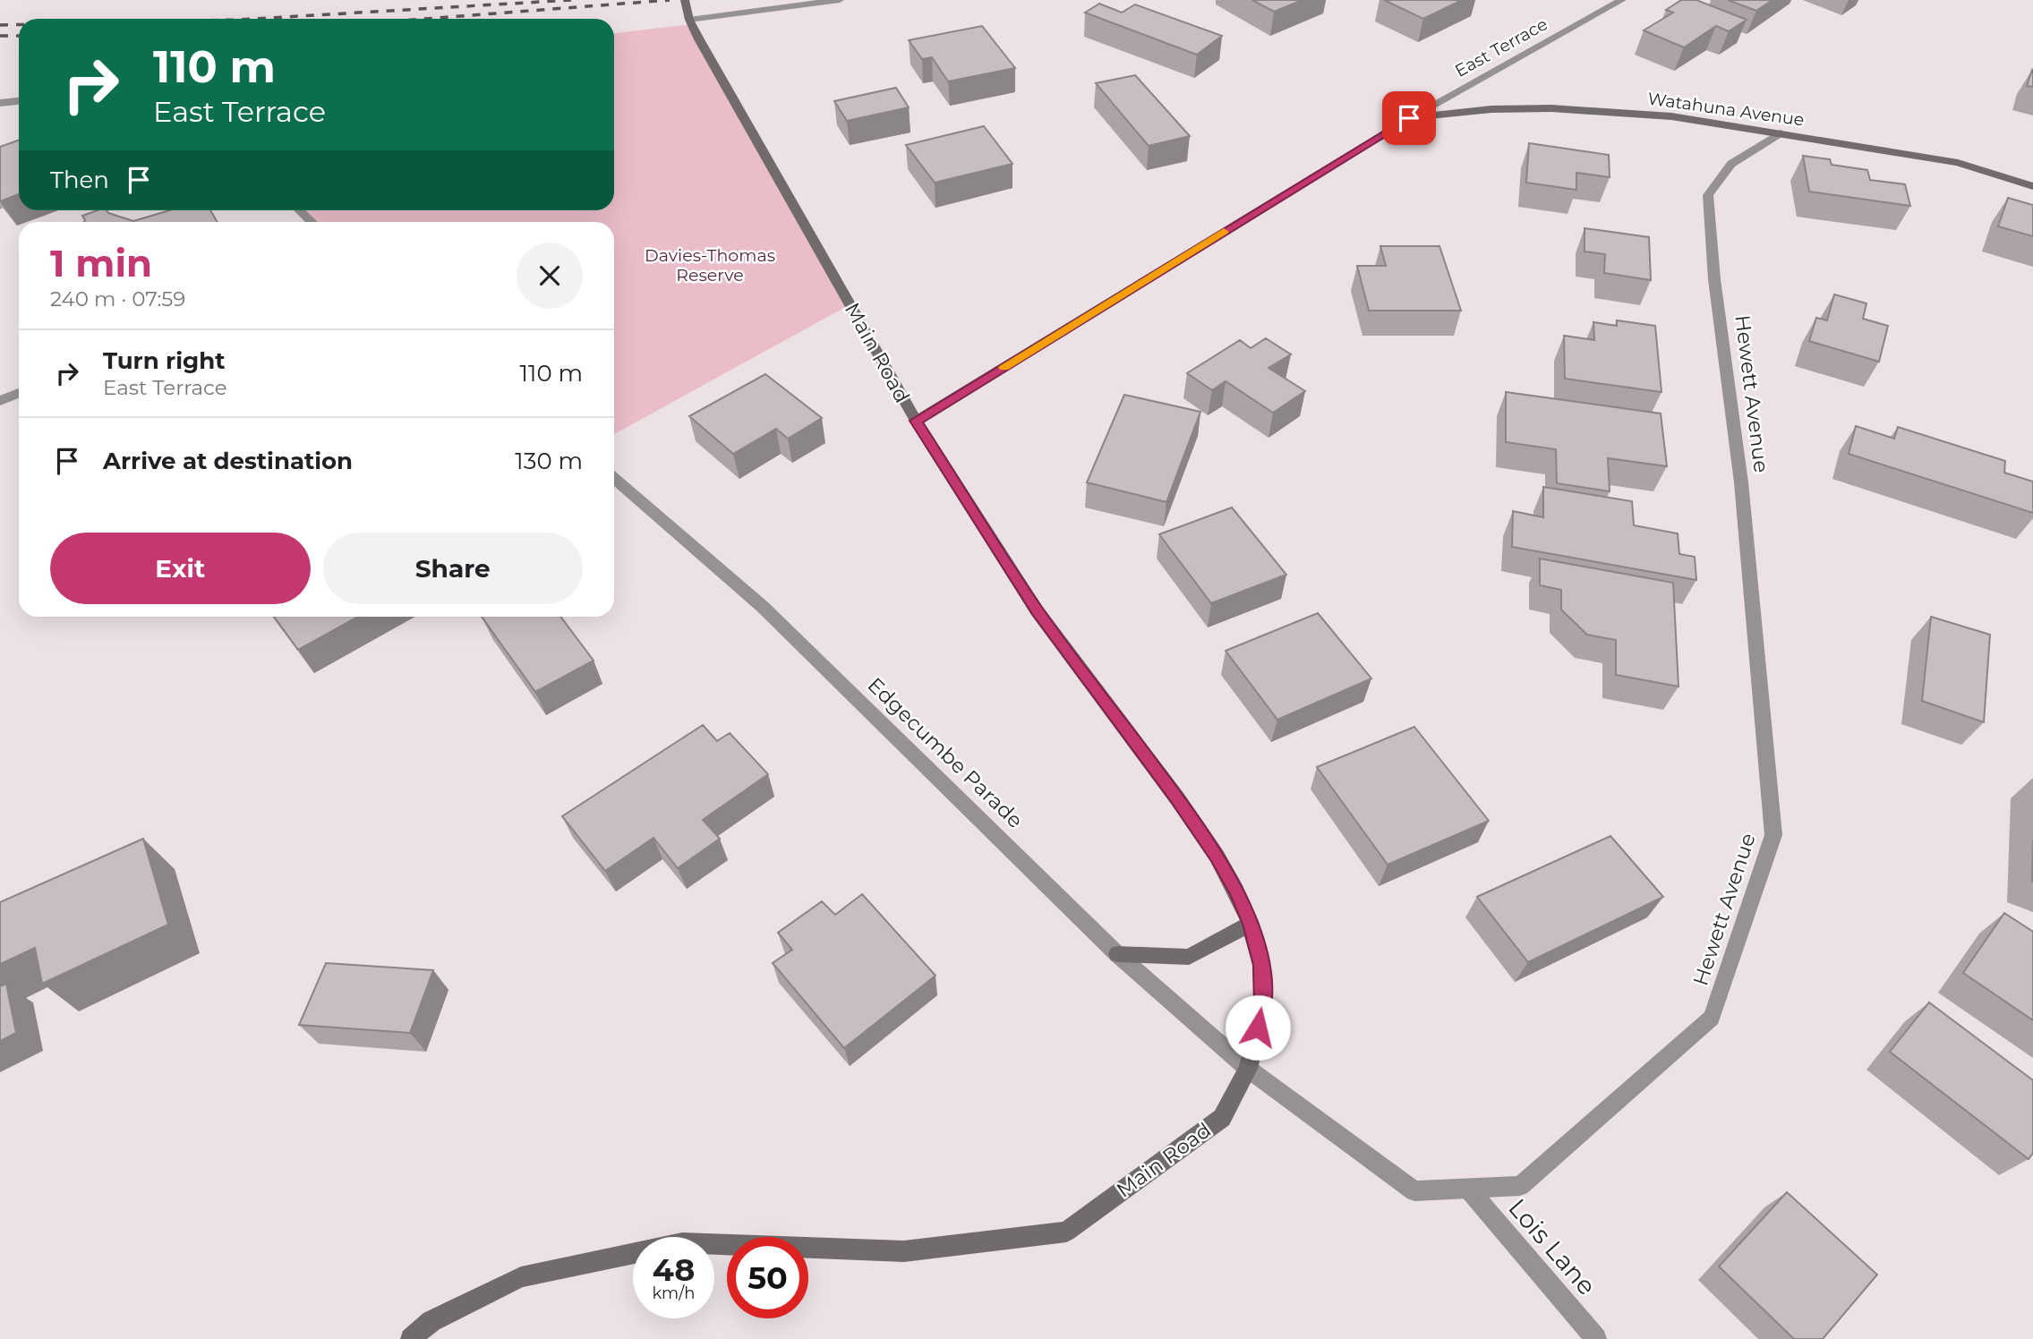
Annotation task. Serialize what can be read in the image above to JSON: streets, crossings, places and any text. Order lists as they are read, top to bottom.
{
  "streets": {
    "main road": ["East Terrace", "Watahuna Avenue", "Main Road"],
    "street": ["Hewett Avenue", "Edgecumbe Parade", "Lois Lane"]
  },
  "crossings": [
    ["East Terrace", "Watahuna Avenue"],
    ["East Terrace", "Main Road"],
    ["Watahuna Avenue", "Hewett Avenue"],
    ["Main Road", "Hewett Avenue"],
    ["Main Road", "Edgecumbe Parade"],
    ["Hewett Avenue", "Edgecumbe Parade"],
    ["Hewett Avenue", "Lois Lane"]
  ],
  "parks": ["Davies-Thomas Reserve"],
  "page": {
    "turn": ["110 m", "East Terrace"],
    "then": "Then",
    "heading": ["1 min", "240 m · 07:59"],
    "list": [
      {
        "name": "Turn right",
        "note": "East Terrace",
        "value": "110 m"
      },
      {
        "name": "Arrive at destination",
        "value": "130 m"
      }
    ],
    "buttons": ["Exit", "Share"],
    "speed": "48 km/h",
    "limit": "50"
  }
}
